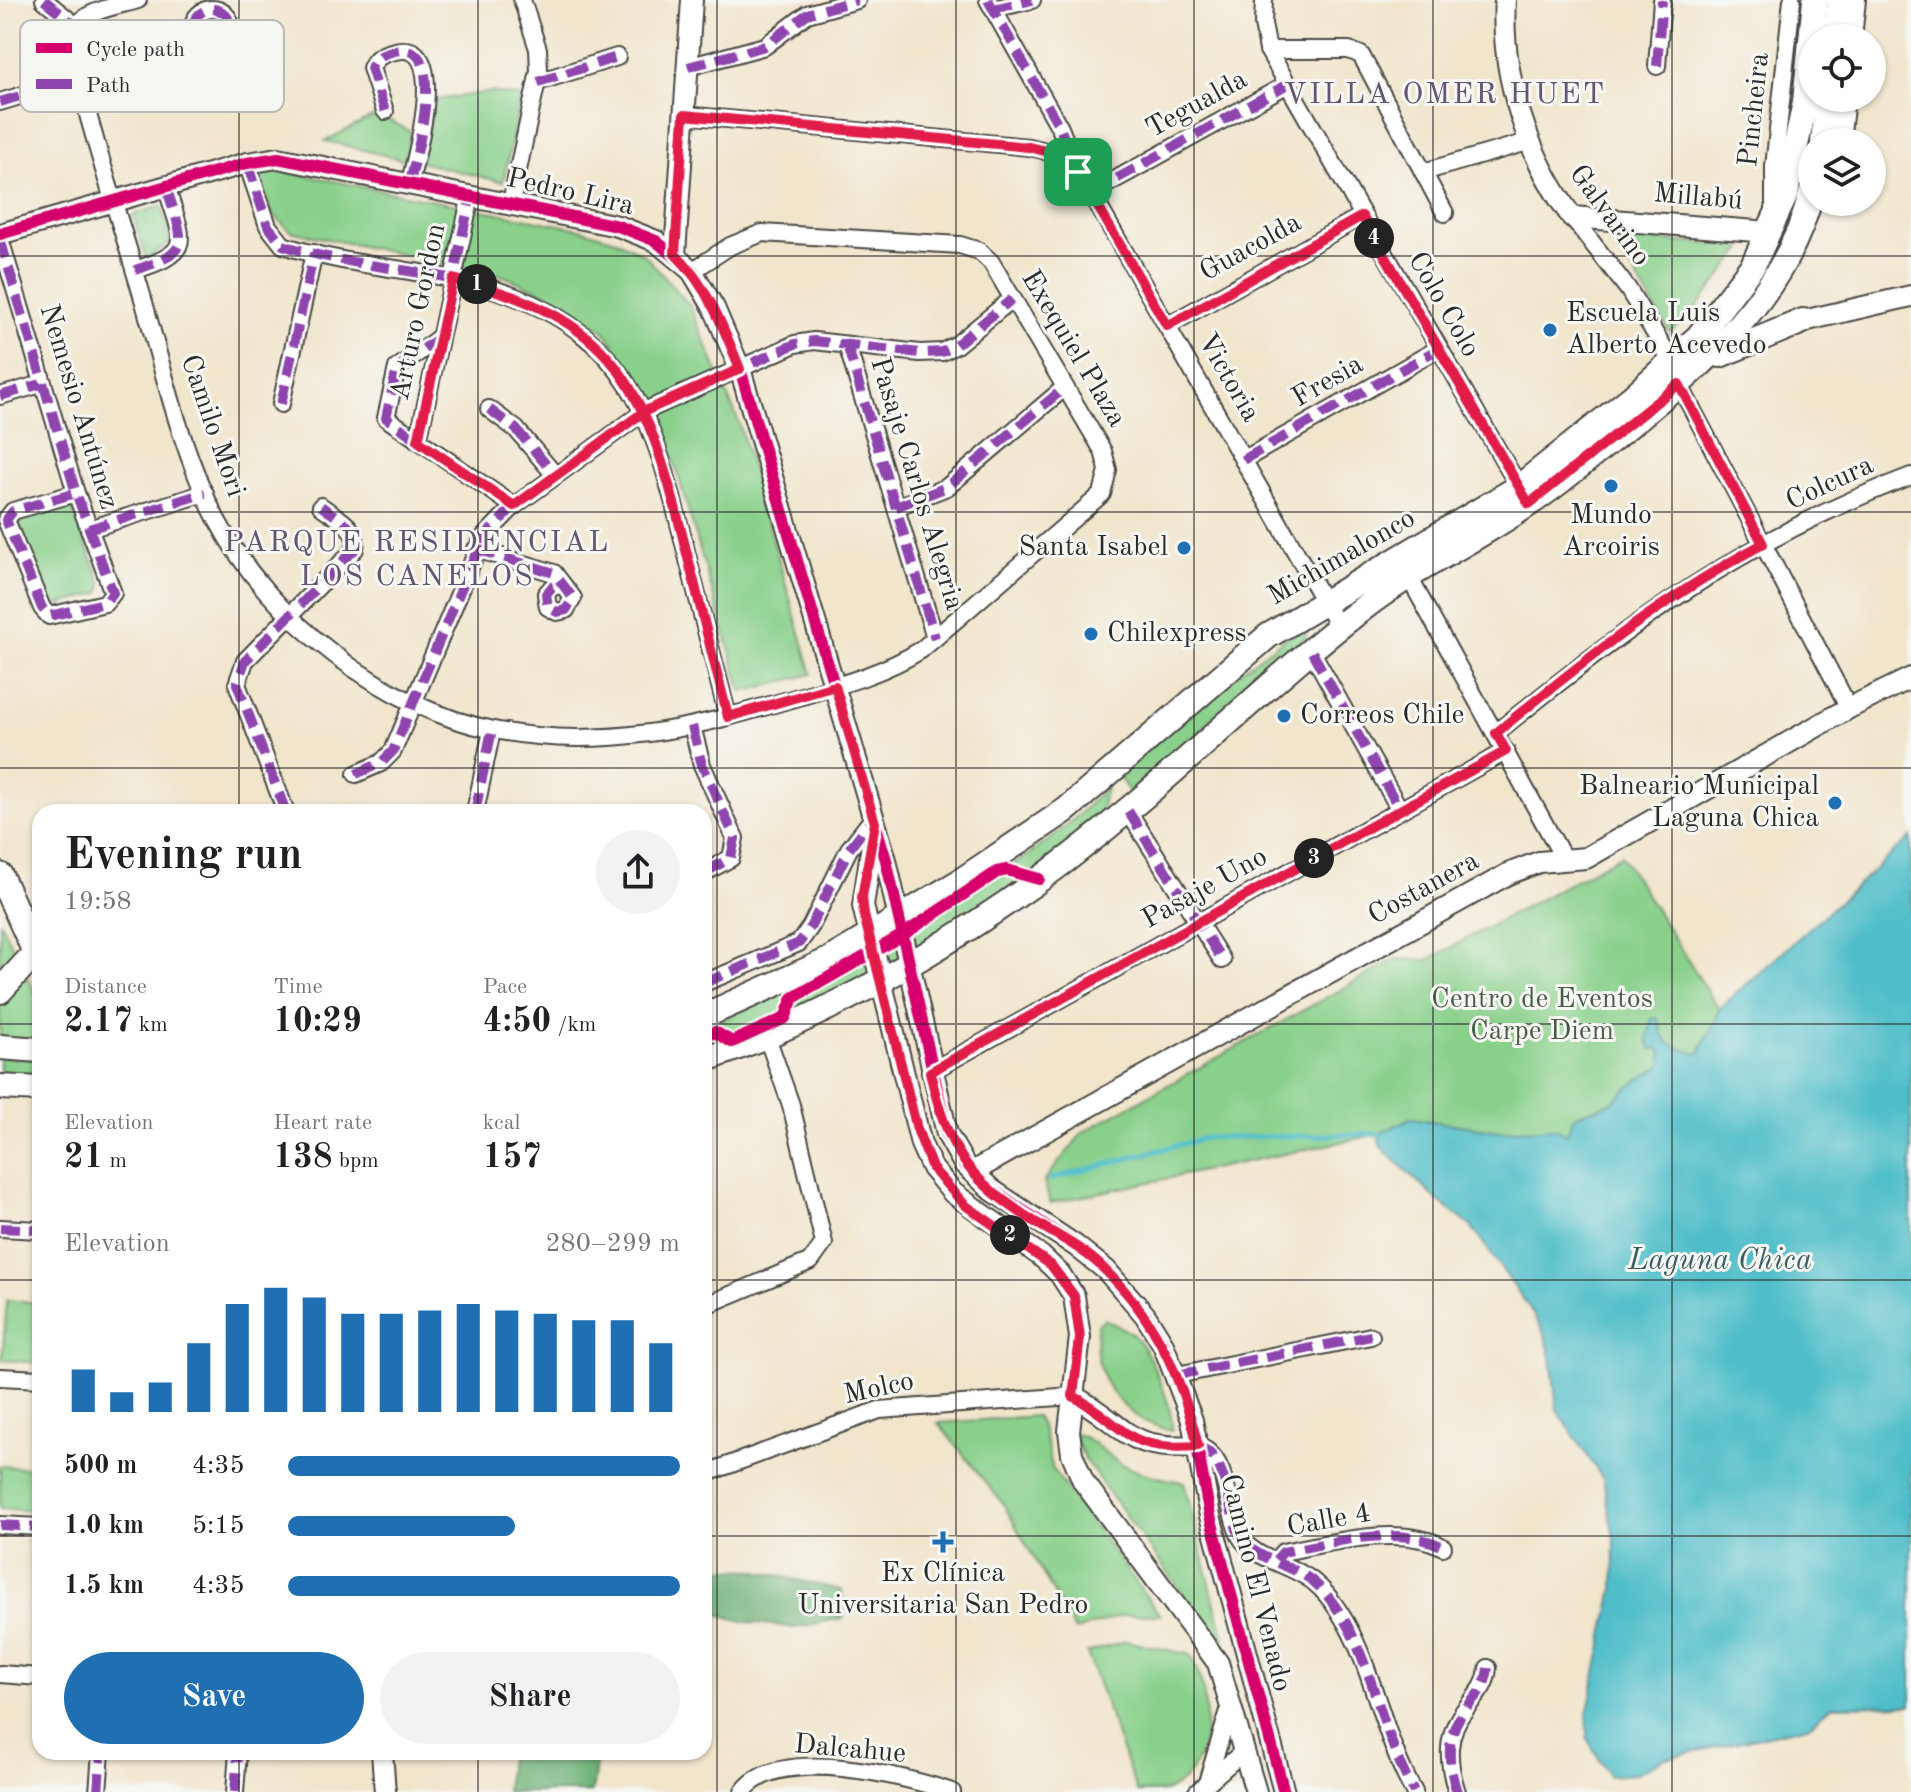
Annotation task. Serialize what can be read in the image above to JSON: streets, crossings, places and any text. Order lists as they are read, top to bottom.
{
  "streets": {
    "main road": ["Michimalonco"],
    "street": [
      "Tegualda",
      "Pincheira",
      "Pedro Lira",
      "Millabú",
      "Galvarino",
      "Guacolda",
      "Colo Colo",
      "Arturo Gordon",
      "Exequiel Plaza",
      "Victoria",
      "Fresia",
      "Nemesio Antúnez",
      "Camilo Mori",
      "Pasaje Carlos Alegria",
      "Colcura",
      "Pasaje Uno",
      "Costanera",
      "Molco",
      "Calle 4",
      "Camino El Venado",
      "Dalcahue"
    ]
  },
  "crossings": [
    ["Tegualda", "Colo Colo"],
    ["Tegualda", "Victoria"],
    ["Pincheira", "Millabú"],
    ["Pincheira", "Michimalonco"],
    ["Pedro Lira", "Arturo Gordon"],
    ["Pedro Lira", "Exequiel Plaza"],
    ["Pedro Lira", "Nemesio Antúnez"],
    ["Pedro Lira", "Camilo Mori"],
    ["Pedro Lira", "Camino El Venado"],
    ["Millabú", "Galvarino"],
    ["Millabú", "Michimalonco"],
    ["Galvarino", "Colcura"],
    ["Galvarino", "Michimalonco"],
    ["Galvarino", "Costanera"],
    ["Guacolda", "Colo Colo"],
    ["Guacolda", "Victoria"],
    ["Colo Colo", "Fresia"],
    ["Colo Colo", "Michimalonco"],
    ["Exequiel Plaza", "Camilo Mori"],
    ["Exequiel Plaza", "Pasaje Carlos Alegria"],
    ["Victoria", "Fresia"],
    ["Victoria", "Michimalonco"],
    ["Michimalonco", "Camino El Venado"],
    ["Pasaje Uno", "Camino El Venado"],
    ["Costanera", "Camino El Venado"],
    ["Molco", "Camino El Venado"],
    ["Calle 4", "Camino El Venado"]
  ],
  "districts": ["VILLA OMER HUET", "PARQUE RESIDENCIAL LOS CANELOS"],
  "water": ["Laguna Chica"],
  "parks": ["Centro de Eventos Carpe Diem"],
  "places": {
    "other": [
      "Escuela Luis Alberto Acevedo",
      "Mundo Arcoiris",
      "Santa Isabel",
      "Chilexpress",
      "Correos Chile",
      "Balneario Municipal Laguna Chica"
    ],
    "health": ["Ex Clínica Universitaria San Pedro"]
  },
  "legend": ["Cycle path", "Path"],
  "page": {
    "pins": [
      "4",
      "1",
      "3",
      "2"
    ],
    "heading": ["Evening run", "19:58"],
    "stats": [
      ["Distance", "2.17 km"],
      ["Time", "10:29"],
      ["Pace", "4:50 /km"],
      ["Elevation", "21 m"],
      ["Heart rate", "138 bpm"],
      ["kcal", "157"]
    ],
    "chart": ["Elevation", "280–299 m"],
    "list": [
      {
        "name": "500 m",
        "note": "4:35"
      },
      {
        "name": "1.0 km",
        "note": "5:15"
      },
      {
        "name": "1.5 km",
        "note": "4:35"
      }
    ],
    "buttons": ["Save", "Share"]
  }
}
